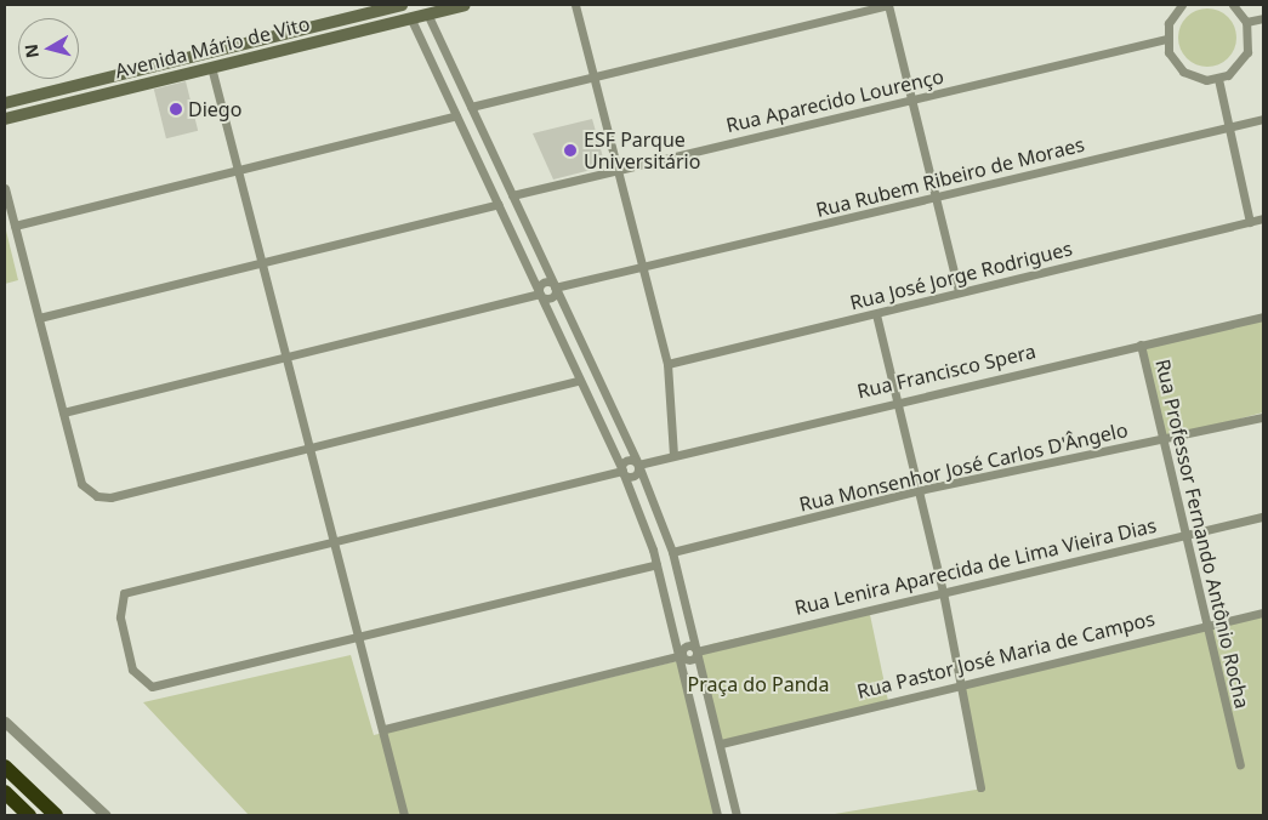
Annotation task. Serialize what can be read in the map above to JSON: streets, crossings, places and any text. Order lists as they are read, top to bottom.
{
  "streets": {
    "main road": ["Avenida Mário de Vito"],
    "street": [
      "Rua Aparecido Lourenço",
      "Rua Rubem Ribeiro de Moraes",
      "Rua José Jorge Rodrigues",
      "Rua Francisco Spera",
      "Rua Monsenhor José Carlos D'Ângelo",
      "Rua Professor Fernando Antônio Rocha",
      "Rua Lenira Aparecida de Lima Vieira Dias",
      "Rua Pastor José Maria de Campos"
    ]
  },
  "crossings": [
    ["Rua Francisco Spera", "Rua Professor Fernando Antônio Rocha"],
    ["Rua Monsenhor José Carlos D'Ângelo", "Rua Professor Fernando Antônio Rocha"],
    ["Rua Professor Fernando Antônio Rocha", "Rua Lenira Aparecida de Lima Vieira Dias"],
    ["Rua Professor Fernando Antônio Rocha", "Rua Pastor José Maria de Campos"]
  ],
  "parks": ["Praça do Panda"],
  "places": ["Diego", "ESF Parque Universitário"],
  "north": "left"
}
